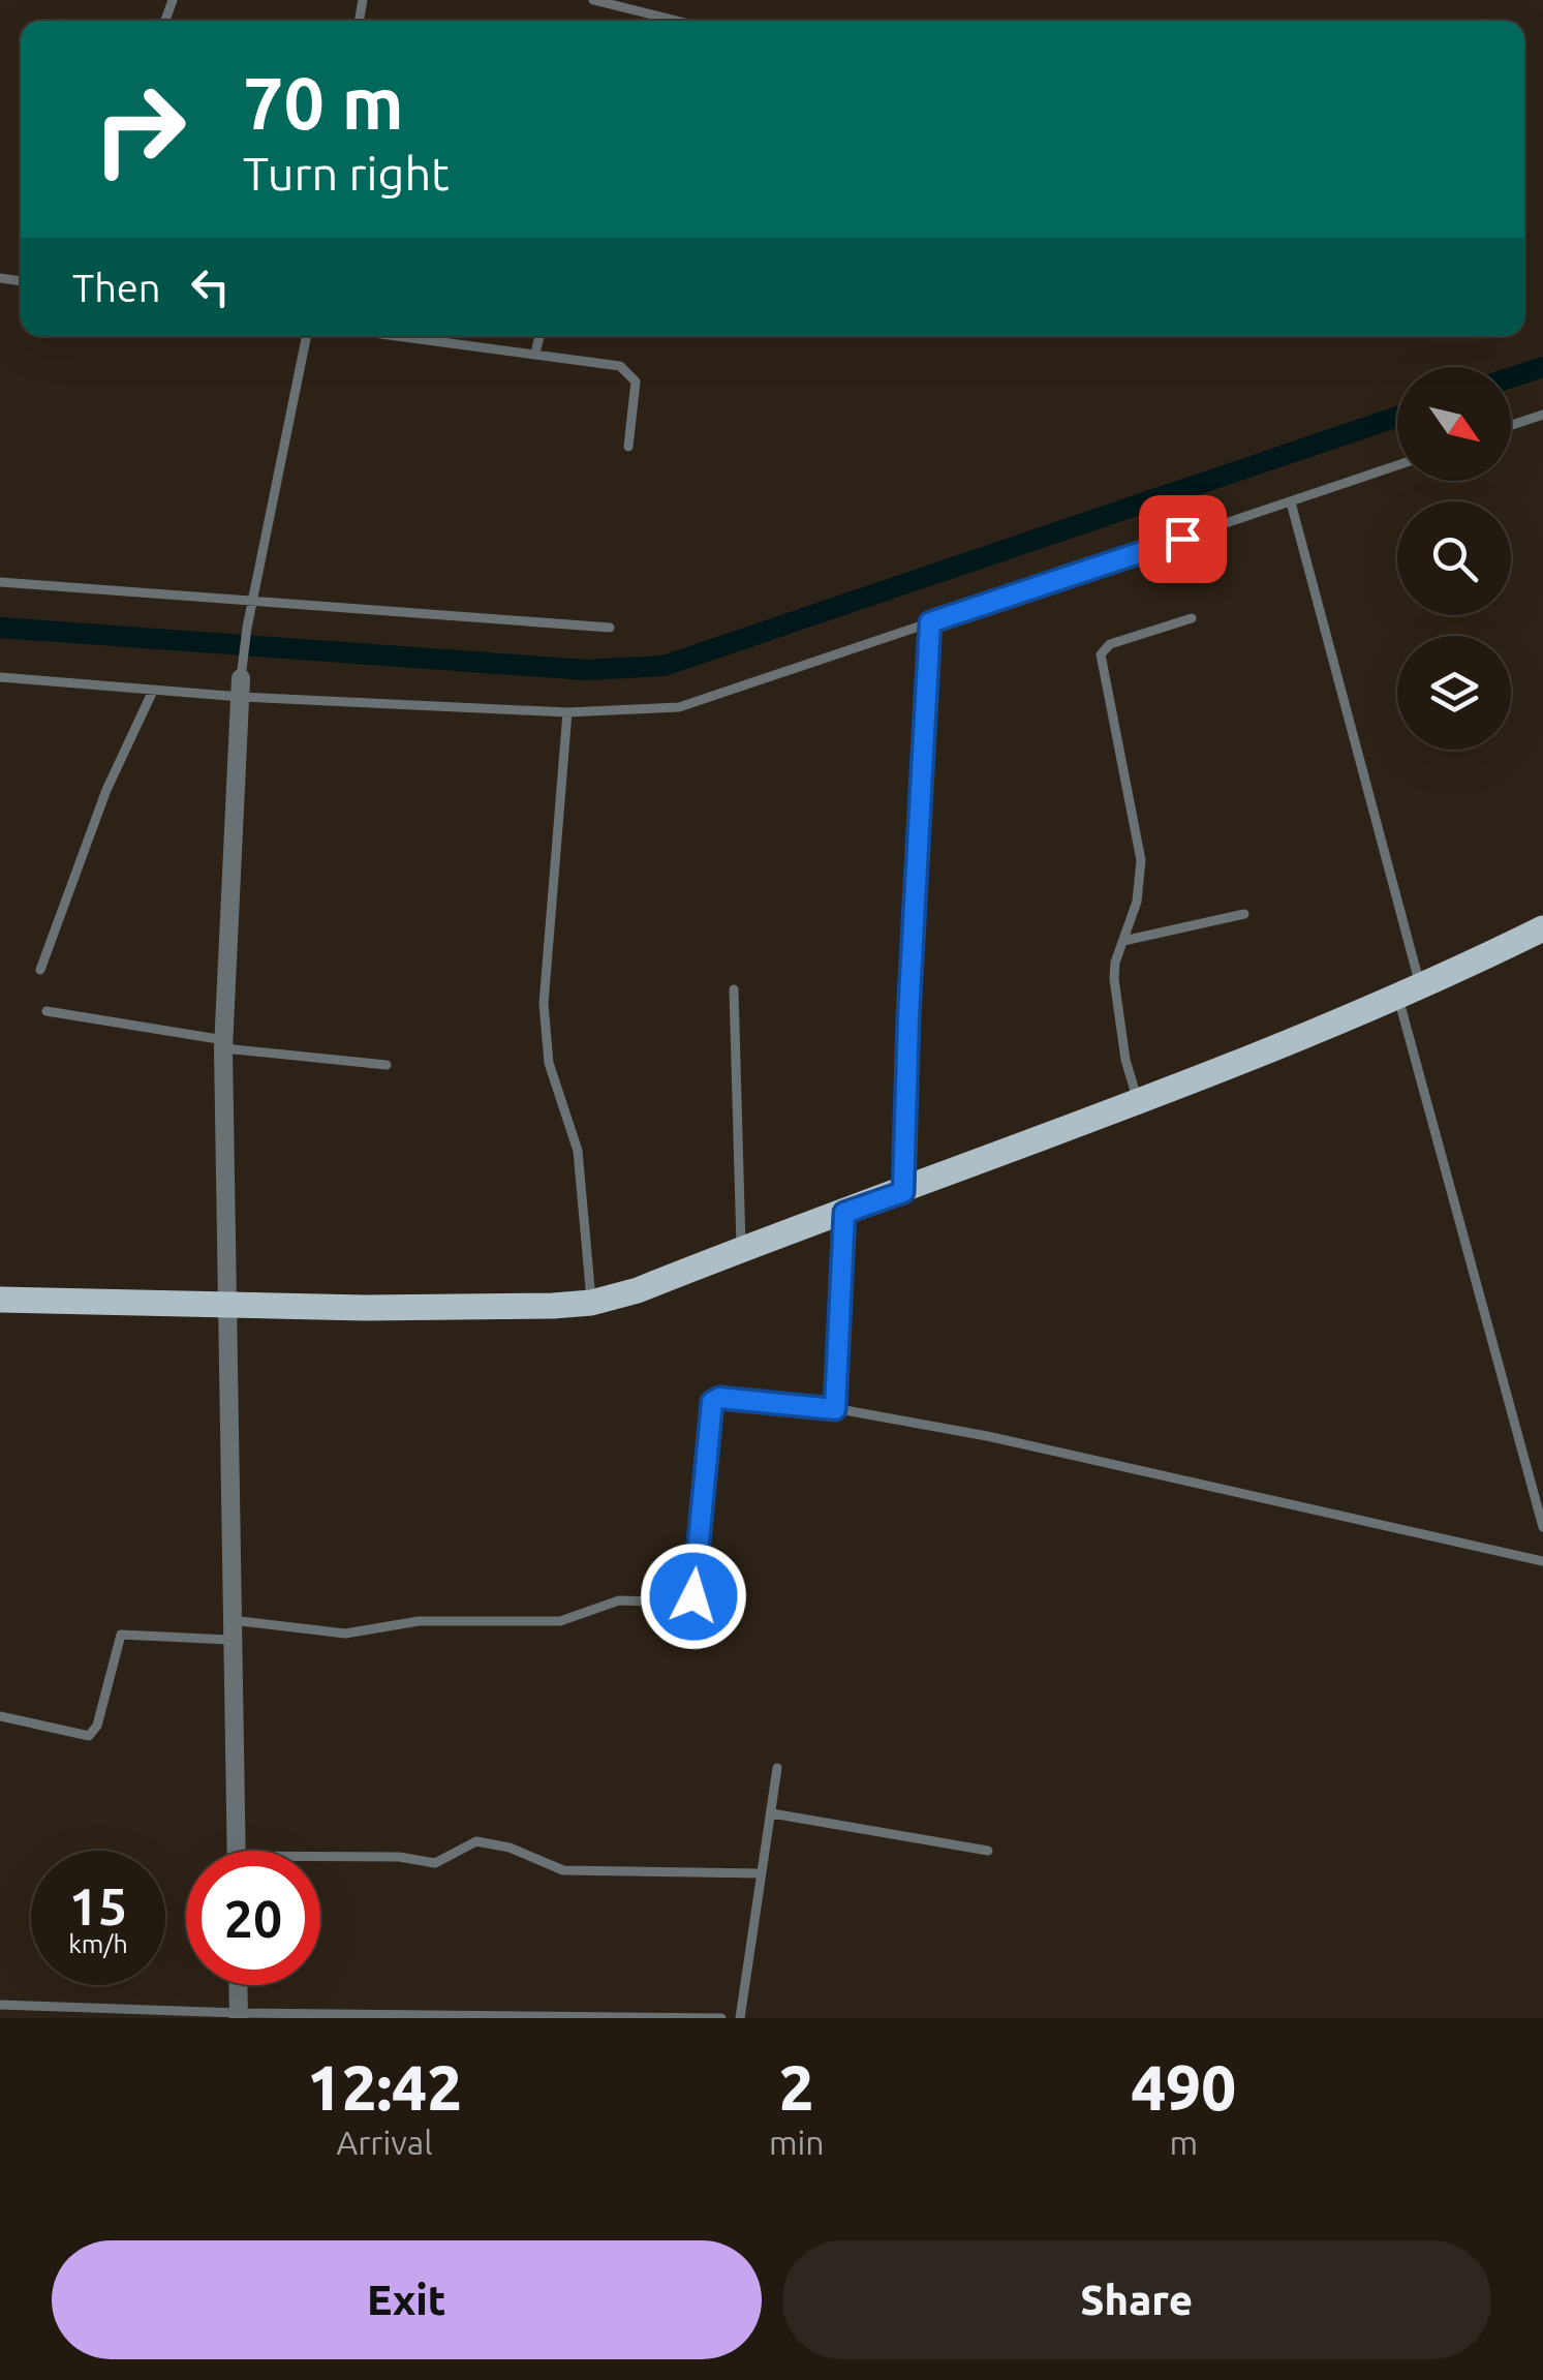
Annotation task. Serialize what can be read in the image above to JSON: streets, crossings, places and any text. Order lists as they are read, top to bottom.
{
  "north": "bottom right",
  "page": {
    "turn": ["70 m", "Turn right"],
    "then": "Then",
    "speed": "15 km/h",
    "limit": "20",
    "eta": [
      "12:42",
      "Arrival",
      "2",
      "min",
      "490",
      "m"
    ],
    "buttons": ["Exit", "Share"]
  }
}
